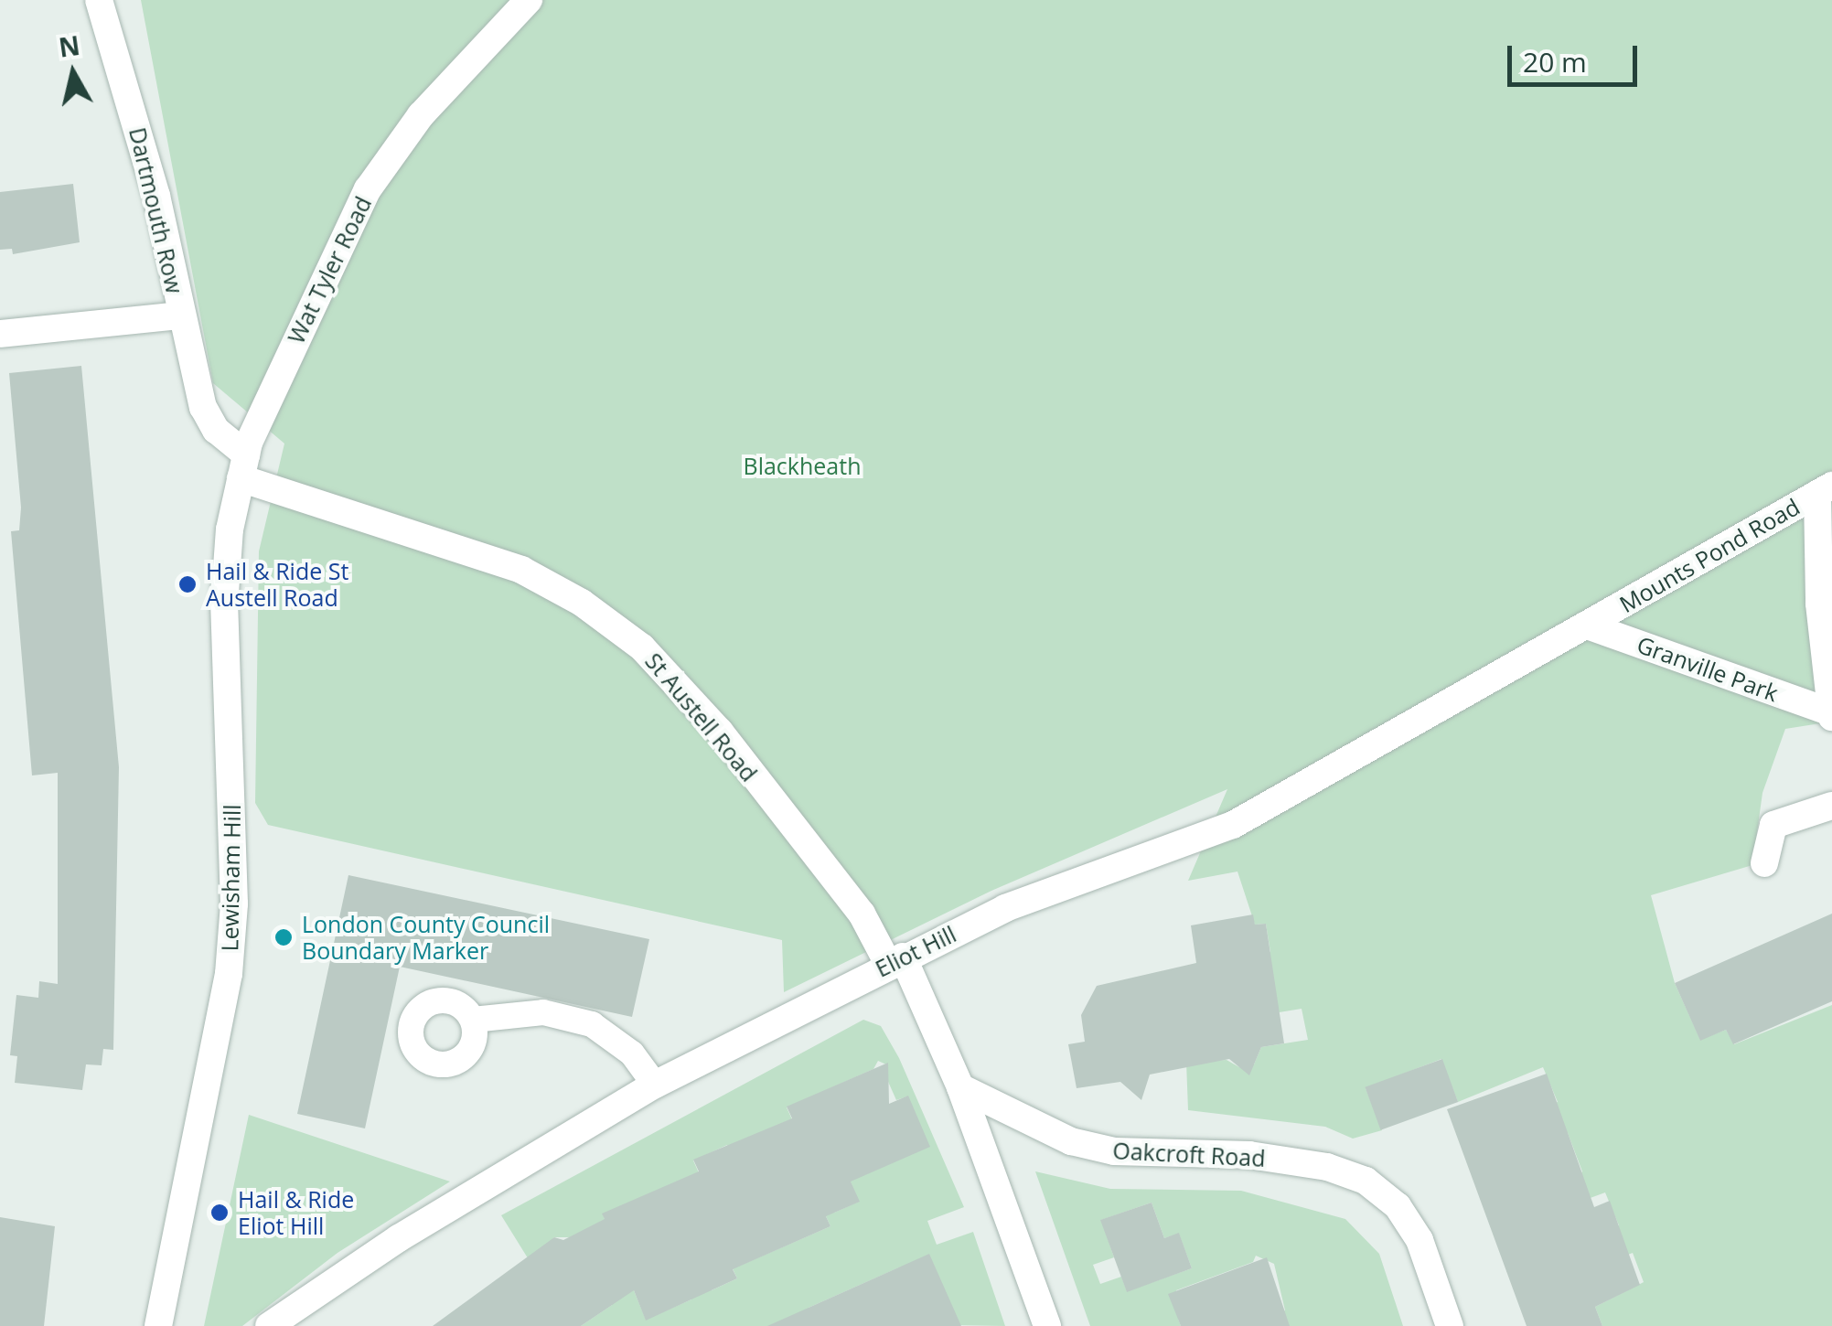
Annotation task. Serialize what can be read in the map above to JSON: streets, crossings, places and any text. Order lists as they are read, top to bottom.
{
  "streets": {
    "street": [
      "Dartmouth Row",
      "Wat Tyler Road",
      "Mounts Pond Road",
      "Granville Park",
      "St Austell Road",
      "Lewisham Hill",
      "Eliot Hill",
      "Oakcroft Road"
    ]
  },
  "crossings": [
    ["Wat Tyler Road", "St Austell Road"],
    ["Wat Tyler Road", "Lewisham Hill"],
    ["Mounts Pond Road", "Granville Park"],
    ["Mounts Pond Road", "Eliot Hill"],
    ["Granville Park", "Eliot Hill"],
    ["St Austell Road", "Lewisham Hill"],
    ["St Austell Road", "Eliot Hill"],
    ["St Austell Road", "Oakcroft Road"]
  ],
  "parks": ["Blackheath"],
  "places": ["Hail & Ride St Austell Road", "London County Council Boundary Marker", "Hail & Ride Eliot Hill"],
  "scale_bar": "20 m",
  "north": "top"
}
